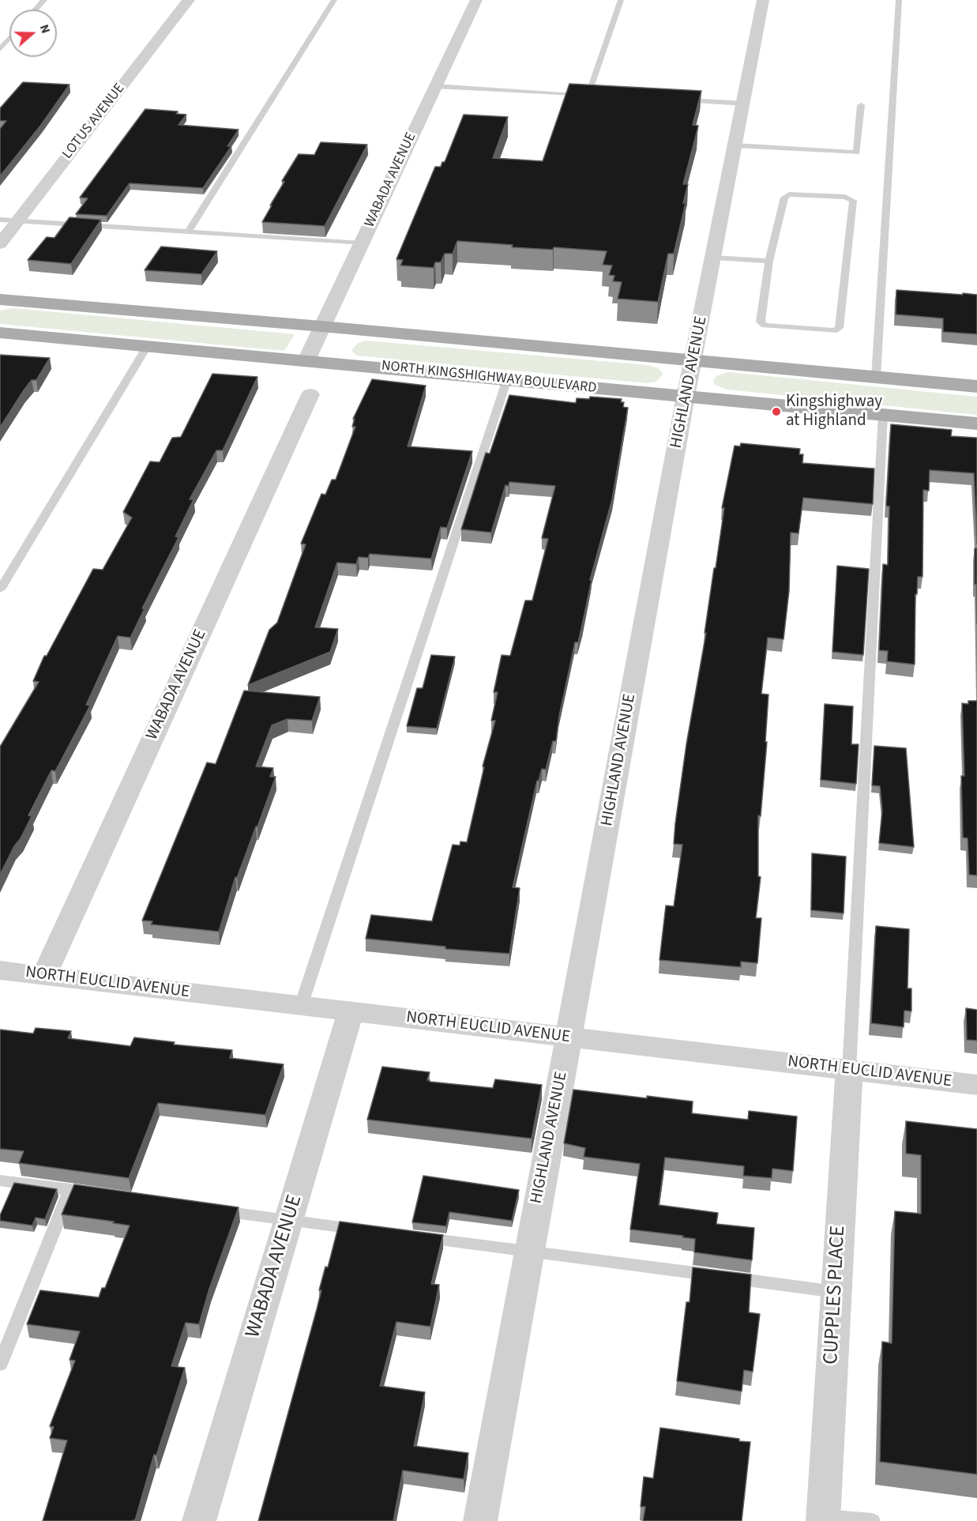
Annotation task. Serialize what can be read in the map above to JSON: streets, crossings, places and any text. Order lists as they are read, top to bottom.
{
  "streets": {
    "main road": ["NORTH KINGSHIGHWAY BOULEVARD"],
    "street": [
      "LOTUS AVENUE",
      "WABADA AVENUE",
      "HIGHLAND AVENUE",
      "NORTH EUCLID AVENUE",
      "CUPPLES PLACE"
    ]
  },
  "crossings": [
    ["WABADA AVENUE", "NORTH KINGSHIGHWAY BOULEVARD"],
    ["WABADA AVENUE", "NORTH EUCLID AVENUE"],
    ["NORTH KINGSHIGHWAY BOULEVARD", "HIGHLAND AVENUE"],
    ["HIGHLAND AVENUE", "NORTH EUCLID AVENUE"],
    ["NORTH EUCLID AVENUE", "CUPPLES PLACE"]
  ],
  "places": ["Kingshighway at Highland"],
  "north": "right"
}
